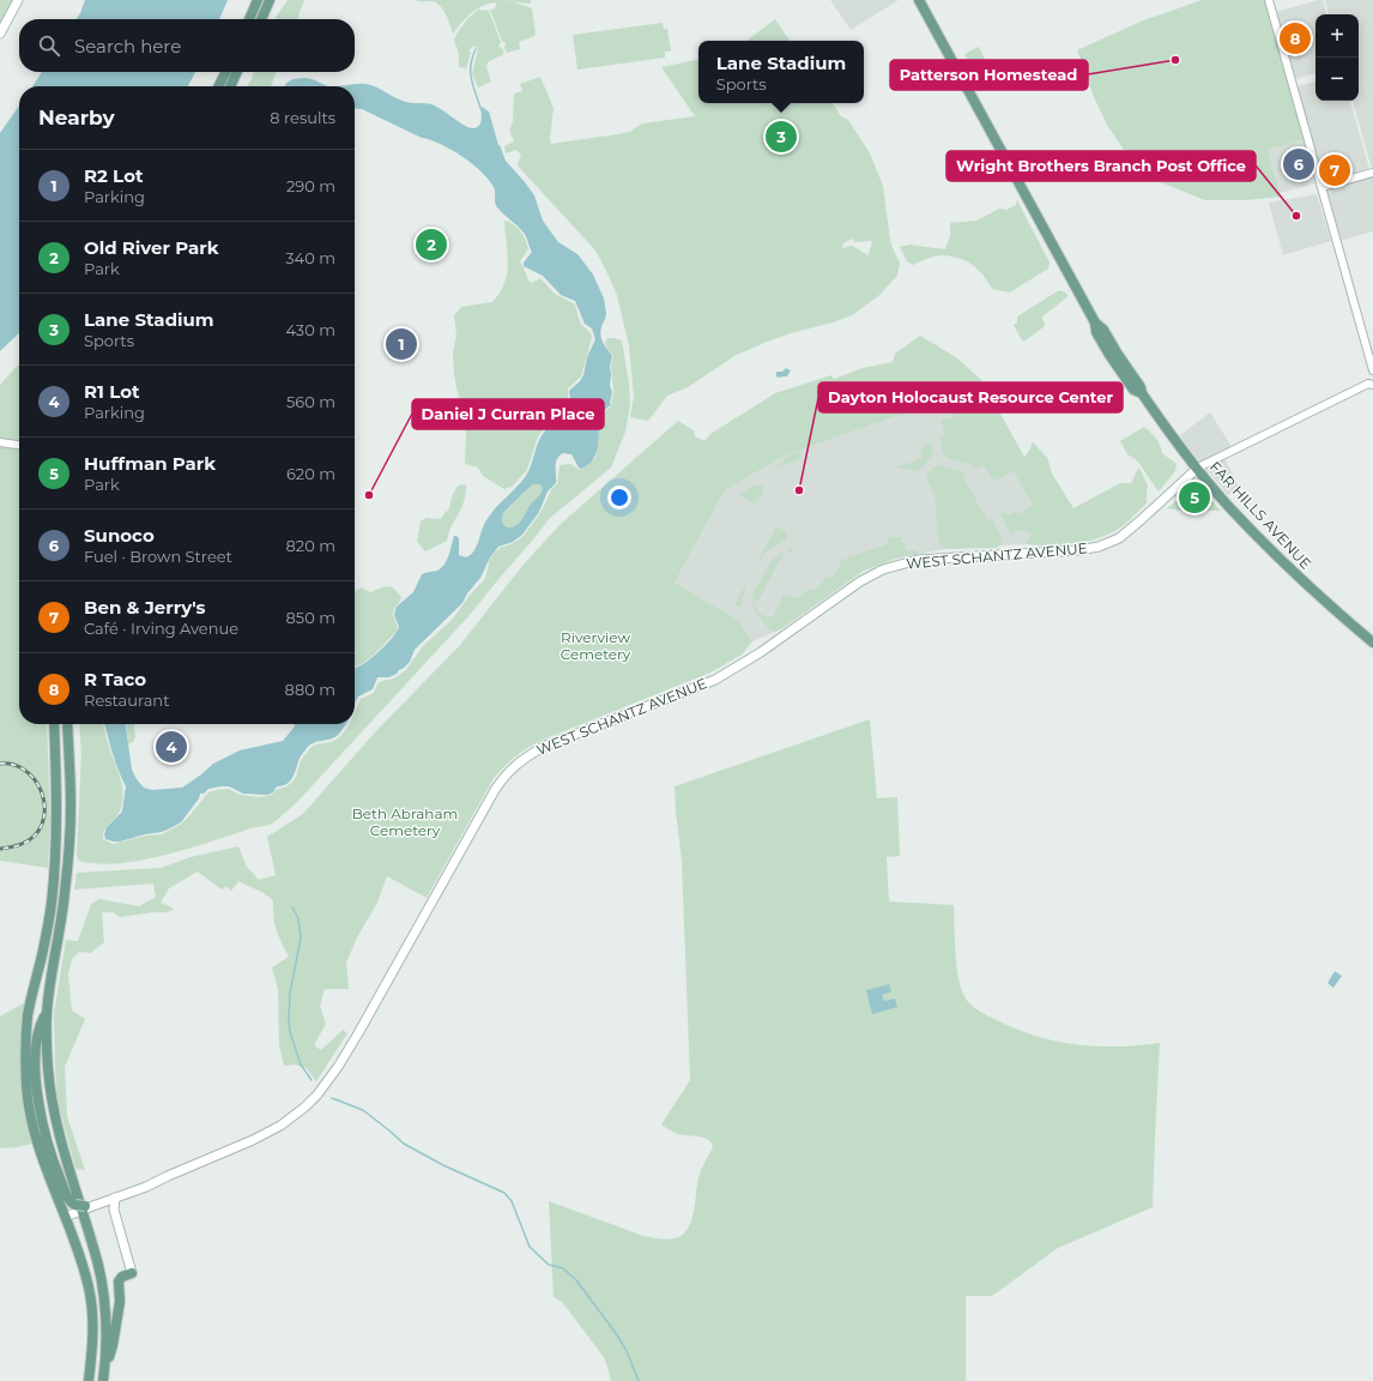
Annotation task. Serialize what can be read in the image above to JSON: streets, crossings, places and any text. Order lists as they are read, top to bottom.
{
  "streets": {
    "main road": ["FAR HILLS AVENUE", "WEST SCHANTZ AVENUE"]
  },
  "crossings": [
    ["FAR HILLS AVENUE", "WEST SCHANTZ AVENUE"]
  ],
  "parks": ["Riverview Cemetery", "Beth Abraham Cemetery"],
  "places": [
    "Patterson Homestead",
    "Wright Brothers Branch Post Office",
    "Dayton Holocaust Resource Center",
    "Daniel J Curran Place"
  ],
  "page": {
    "map_buttons": ["+", "−"],
    "search": "Search here",
    "pins": [
      "8",
      "3",
      "6",
      "7",
      "2",
      "1",
      "5",
      "4"
    ],
    "popup": ["Lane Stadium", "Sports"],
    "heading": ["Nearby", "8 results"],
    "list": [
      {
        "mark": "1",
        "name": "R2 Lot",
        "note": "Parking",
        "value": "290 m"
      },
      {
        "mark": "2",
        "name": "Old River Park",
        "note": "Park",
        "value": "340 m"
      },
      {
        "mark": "3",
        "name": "Lane Stadium",
        "note": "Sports",
        "value": "430 m"
      },
      {
        "mark": "4",
        "name": "R1 Lot",
        "note": "Parking",
        "value": "560 m"
      },
      {
        "mark": "5",
        "name": "Huffman Park",
        "note": "Park",
        "value": "620 m"
      },
      {
        "mark": "6",
        "name": "Sunoco",
        "note": "Fuel · Brown Street",
        "value": "820 m"
      },
      {
        "mark": "7",
        "name": "Ben & Jerry's",
        "note": "Café · Irving Avenue",
        "value": "850 m"
      },
      {
        "mark": "8",
        "name": "R Taco",
        "note": "Restaurant",
        "value": "880 m"
      }
    ]
  }
}
